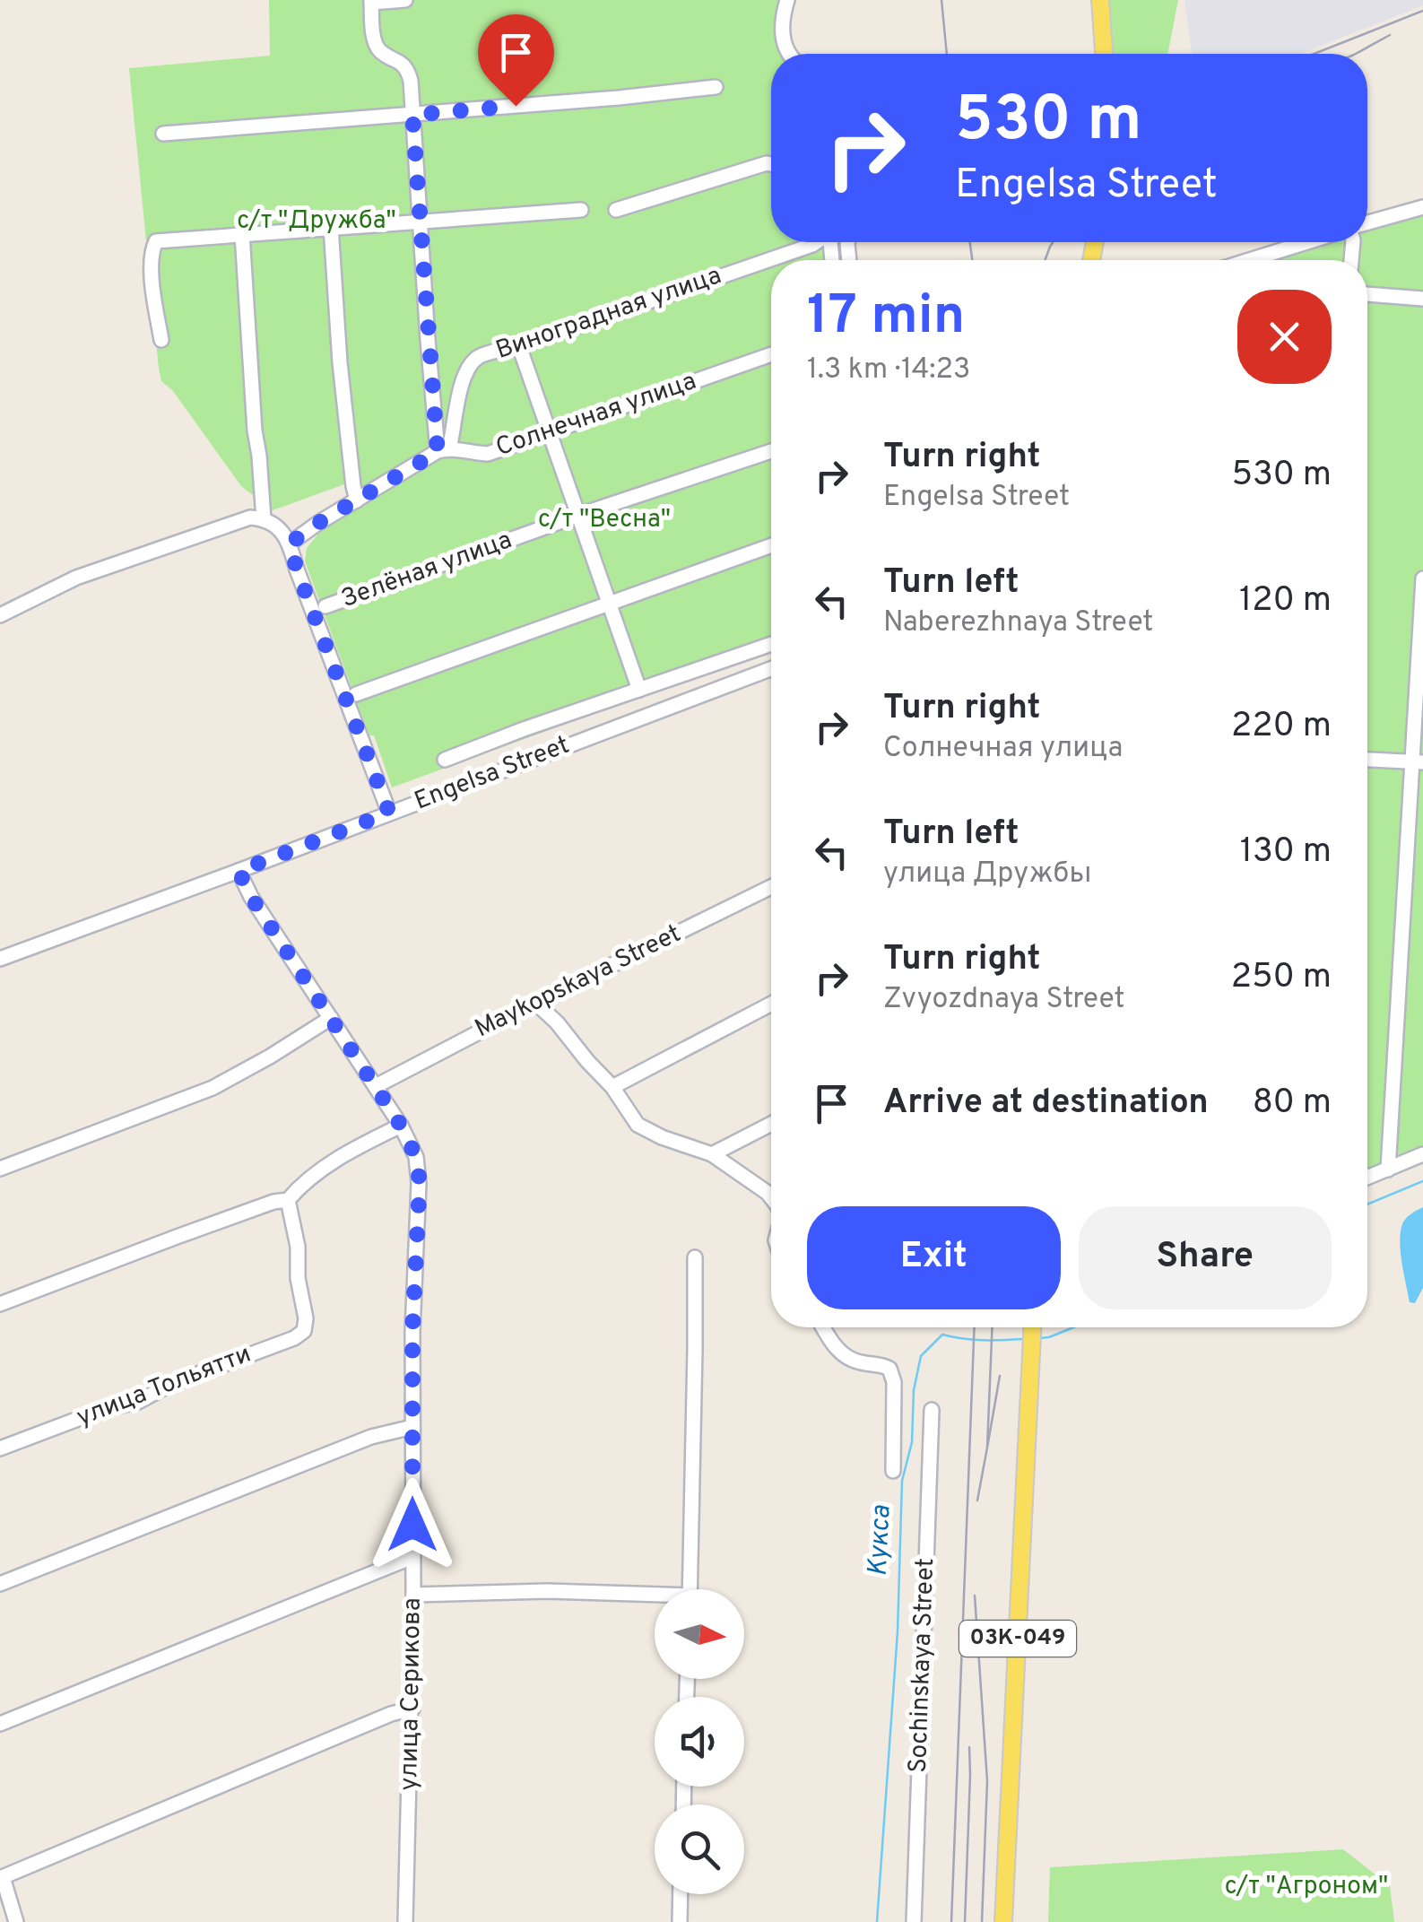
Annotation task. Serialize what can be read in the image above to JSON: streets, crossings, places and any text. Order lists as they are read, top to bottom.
{
  "streets": {
    "main road": ["03К-049"],
    "street": [
      "Виноградная улица",
      "Солнечная улица",
      "Зелёная улица",
      "Engelsa Street",
      "Maykopskaya Street",
      "улица Тольятти",
      "Sochinskaya Street",
      "улица Серикова"
    ]
  },
  "crossings": [
    ["Виноградная улица", "Солнечная улица"],
    ["Engelsa Street", "улица Серикова"],
    ["Maykopskaya Street", "улица Серикова"]
  ],
  "water": ["Кукса"],
  "parks": ["с/т \"Дружба\"", "с/т \"Весна\"", "с/т \"Агроном\""],
  "north": "right",
  "page": {
    "turn": ["530 m", "Engelsa Street"],
    "heading": ["17 min", "1.3 km · 14:23"],
    "list": [
      {
        "name": "Turn right",
        "note": "Engelsa Street",
        "value": "530 m"
      },
      {
        "name": "Turn left",
        "note": "Naberezhnaya Street",
        "value": "120 m"
      },
      {
        "name": "Turn right",
        "note": "Солнечная улица",
        "value": "220 m"
      },
      {
        "name": "Turn left",
        "note": "улица Дружбы",
        "value": "130 m"
      },
      {
        "name": "Turn right",
        "note": "Zvyozdnaya Street",
        "value": "250 m"
      },
      {
        "name": "Arrive at destination",
        "value": "80 m"
      }
    ],
    "buttons": ["Exit", "Share"]
  }
}
